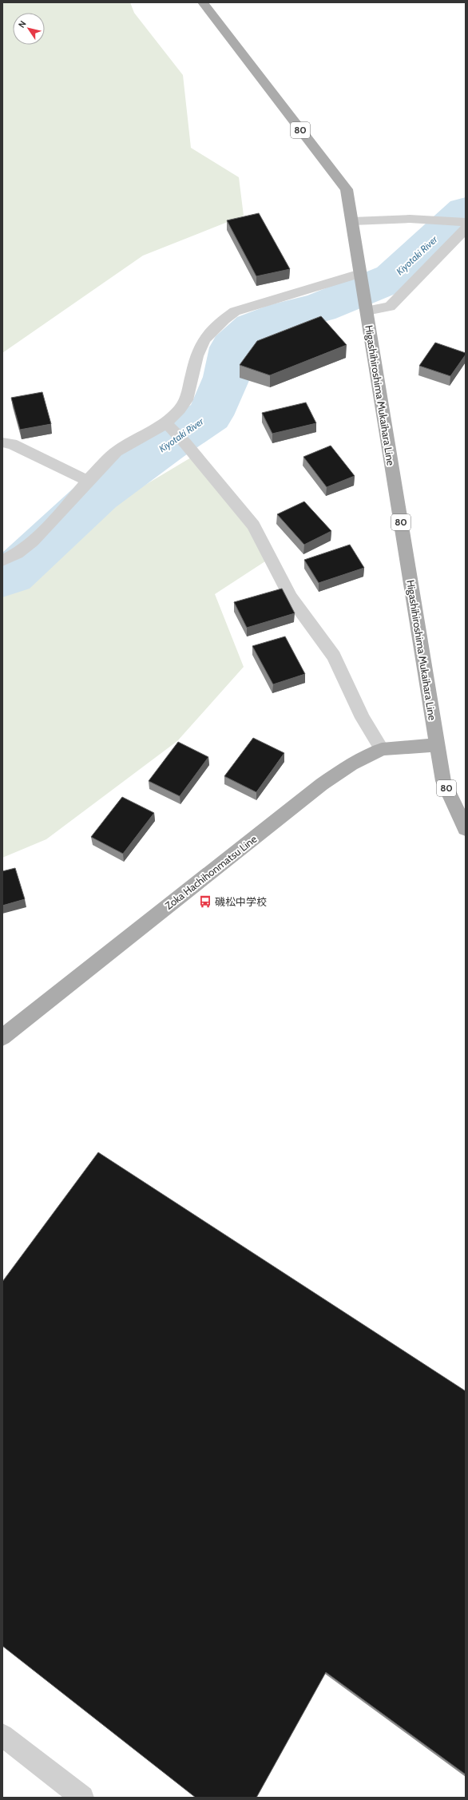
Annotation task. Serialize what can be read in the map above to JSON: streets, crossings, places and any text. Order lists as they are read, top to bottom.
{
  "streets": {
    "main road": ["80", "Higashihiroshima Mukaihara Line", "Zoka Hachihonmatsu Line"]
  },
  "crossings": [
    ["Higashihiroshima Mukaihara Line", "Zoka Hachihonmatsu Line"]
  ],
  "water": ["Kiyotaki River"],
  "places": {
    "bus stop": ["磯松中学校"]
  },
  "north": "top left"
}
